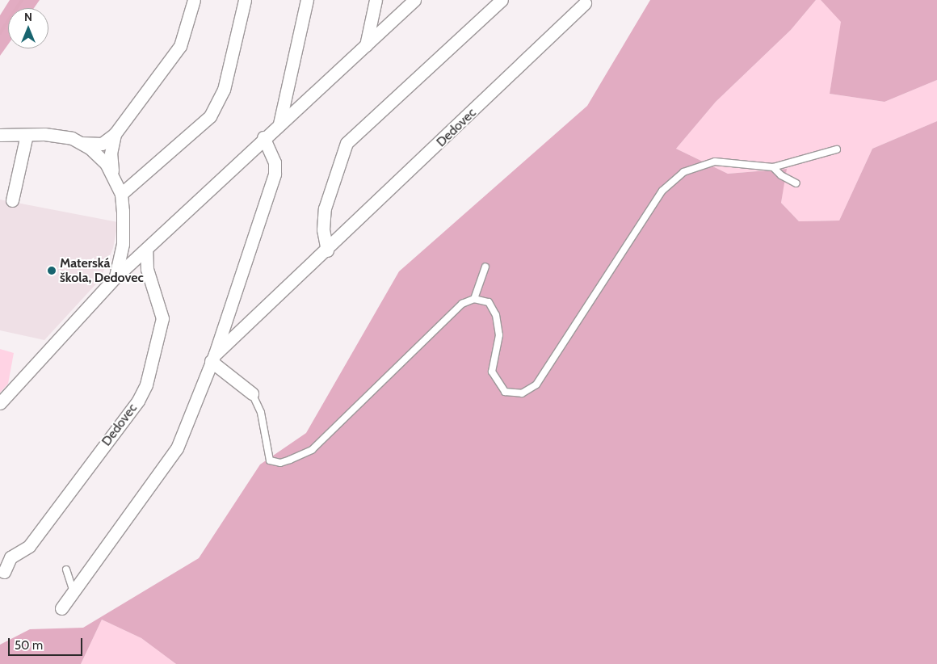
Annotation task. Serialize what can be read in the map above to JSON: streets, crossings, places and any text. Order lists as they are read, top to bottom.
{
  "streets": {
    "street": ["Dedovec"]
  },
  "places": ["Materská škola, Dedovec"],
  "scale_bar": "50 m",
  "north": "top"
}
